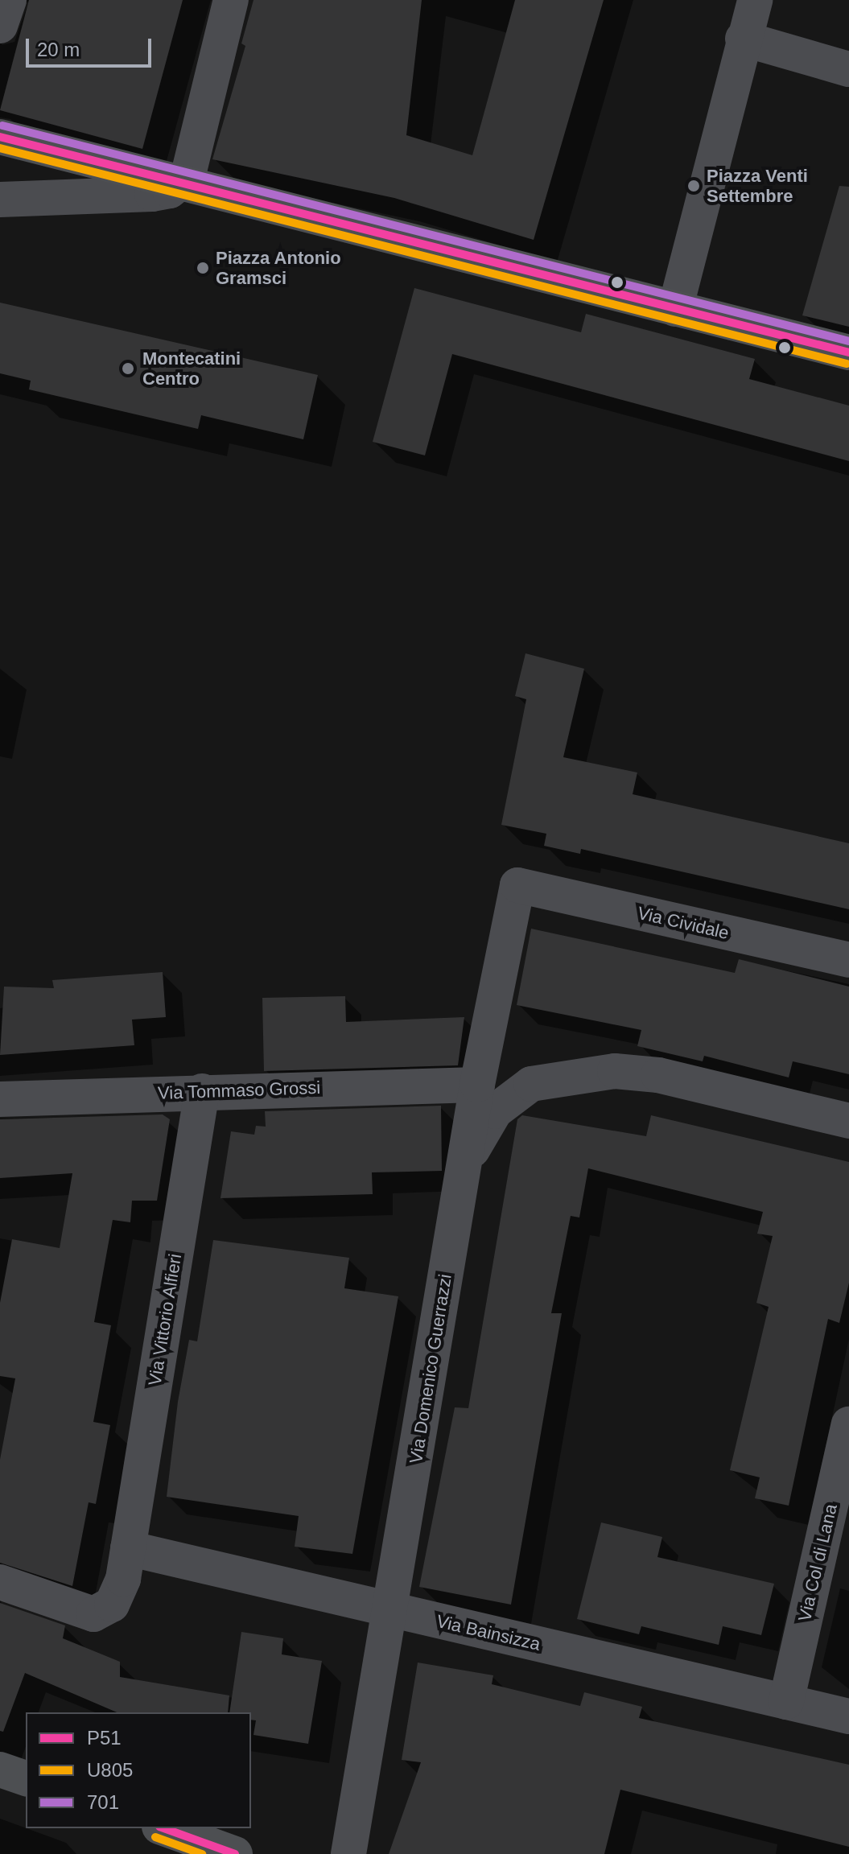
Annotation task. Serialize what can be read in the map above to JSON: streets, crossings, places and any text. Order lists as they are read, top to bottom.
{
  "streets": {
    "street": [
      "Via Cividale",
      "Via Tommaso Grossi",
      "Via Vittorio Alfieri",
      "Via Domenico Guerrazzi",
      "Via Col di Lana",
      "Via Bainsizza"
    ]
  },
  "crossings": [
    ["Via Cividale", "Via Domenico Guerrazzi"],
    ["Via Tommaso Grossi", "Via Vittorio Alfieri"],
    ["Via Tommaso Grossi", "Via Domenico Guerrazzi"],
    ["Via Vittorio Alfieri", "Via Bainsizza"],
    ["Via Domenico Guerrazzi", "Via Bainsizza"],
    ["Via Col di Lana", "Via Bainsizza"]
  ],
  "places": ["Piazza Venti Settembre", "Piazza Antonio Gramsci", "Montecatini Centro"],
  "lines": ["transit line 701", "transit line P51", "transit line U805"],
  "legend": ["P51", "U805", "701"],
  "scale_bar": "20 m"
}
